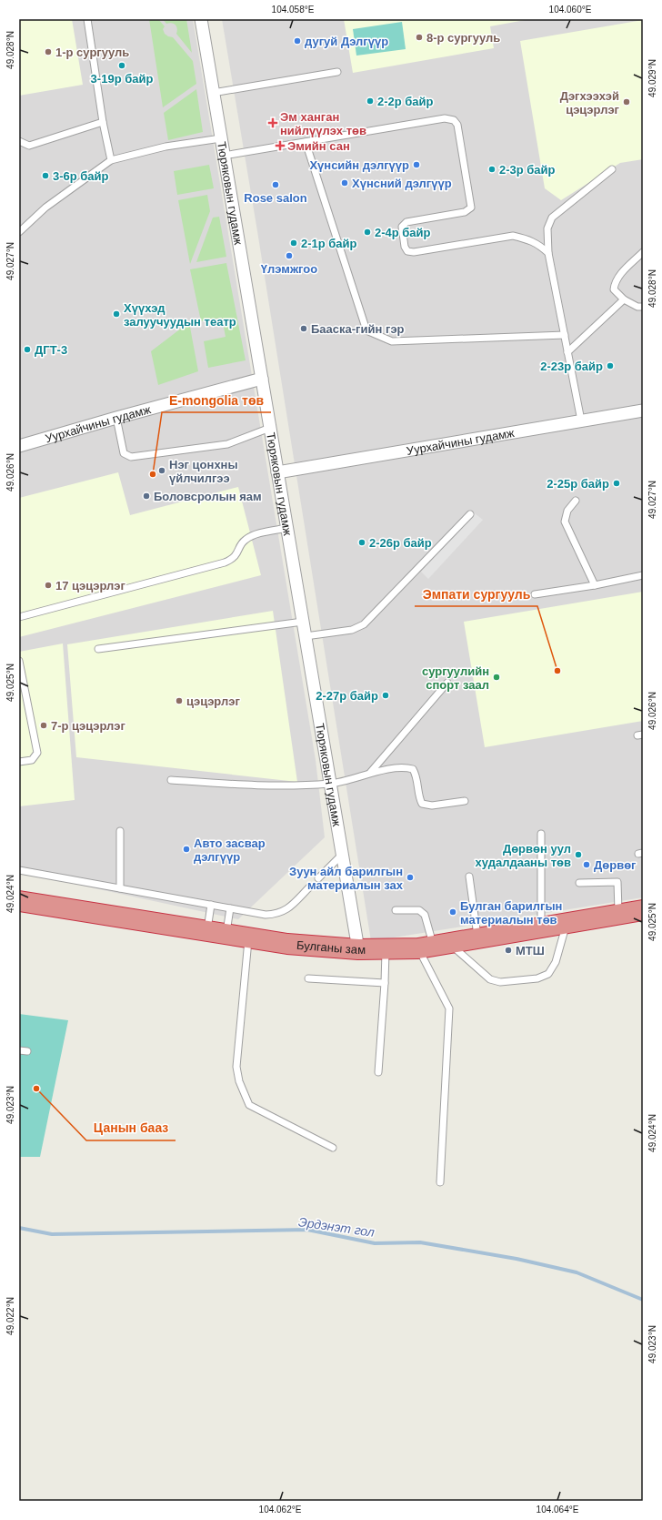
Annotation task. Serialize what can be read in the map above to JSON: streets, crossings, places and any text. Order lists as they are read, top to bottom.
{
  "streets": {
    "highway": ["Булганы зам"],
    "street": ["Тюряковын гудамж", "Уурхайчины гудамж"]
  },
  "crossings": [
    ["Тюряковын гудамж", "Уурхайчины гудамж"],
    ["Тюряковын гудамж", "Булганы зам"]
  ],
  "water": ["Эрдэнэт гол"],
  "places": {
    "other": [
      "8-р сургууль",
      "дугуй Дэлгүүр",
      "1-р сургууль",
      "3-19р байр",
      "2-2р байр",
      "Дэгхээхэй цэцэрлэг",
      "Хүнсийн дэлгүүр",
      "2-3р байр",
      "3-6р байр",
      "Хүнсний дэлгүүр",
      "Rose salon",
      "2-4р байр",
      "2-1р байр",
      "Үлэмжгоо",
      "Хүүхэд залуучуудын театр",
      "Бааска-гийн гэр",
      "ДГТ-3",
      "2-23р байр",
      "Нэг цонхны үйлчилгээ",
      "E-mongolia төв",
      "2-25р байр",
      "Боловсролын яам",
      "2-26р байр",
      "17 цэцэрлэг",
      "Эмпати сургууль",
      "сургуулийн спорт заал",
      "2-27р байр",
      "цэцэрлэг",
      "7-р цэцэрлэг",
      "Авто засвар дэлгүүр",
      "Дөрвөн уул худалдааны төв",
      "Дөрвөг",
      "Зуун айл барилгын материалын зах",
      "Булган барилгын материалын төв",
      "МТШ",
      "Цанын бааз"
    ],
    "health": ["Эм ханган нийлүүлэх төв", "Эмийн сан"]
  },
  "coordinates": [
    "104.058°E",
    "104.060°E",
    "49.028°N",
    "49.029°N",
    "49.027°N",
    "49.026°N",
    "49.025°N",
    "49.024°N",
    "49.023°N",
    "49.022°N",
    "104.062°E",
    "104.064°E"
  ]
}
